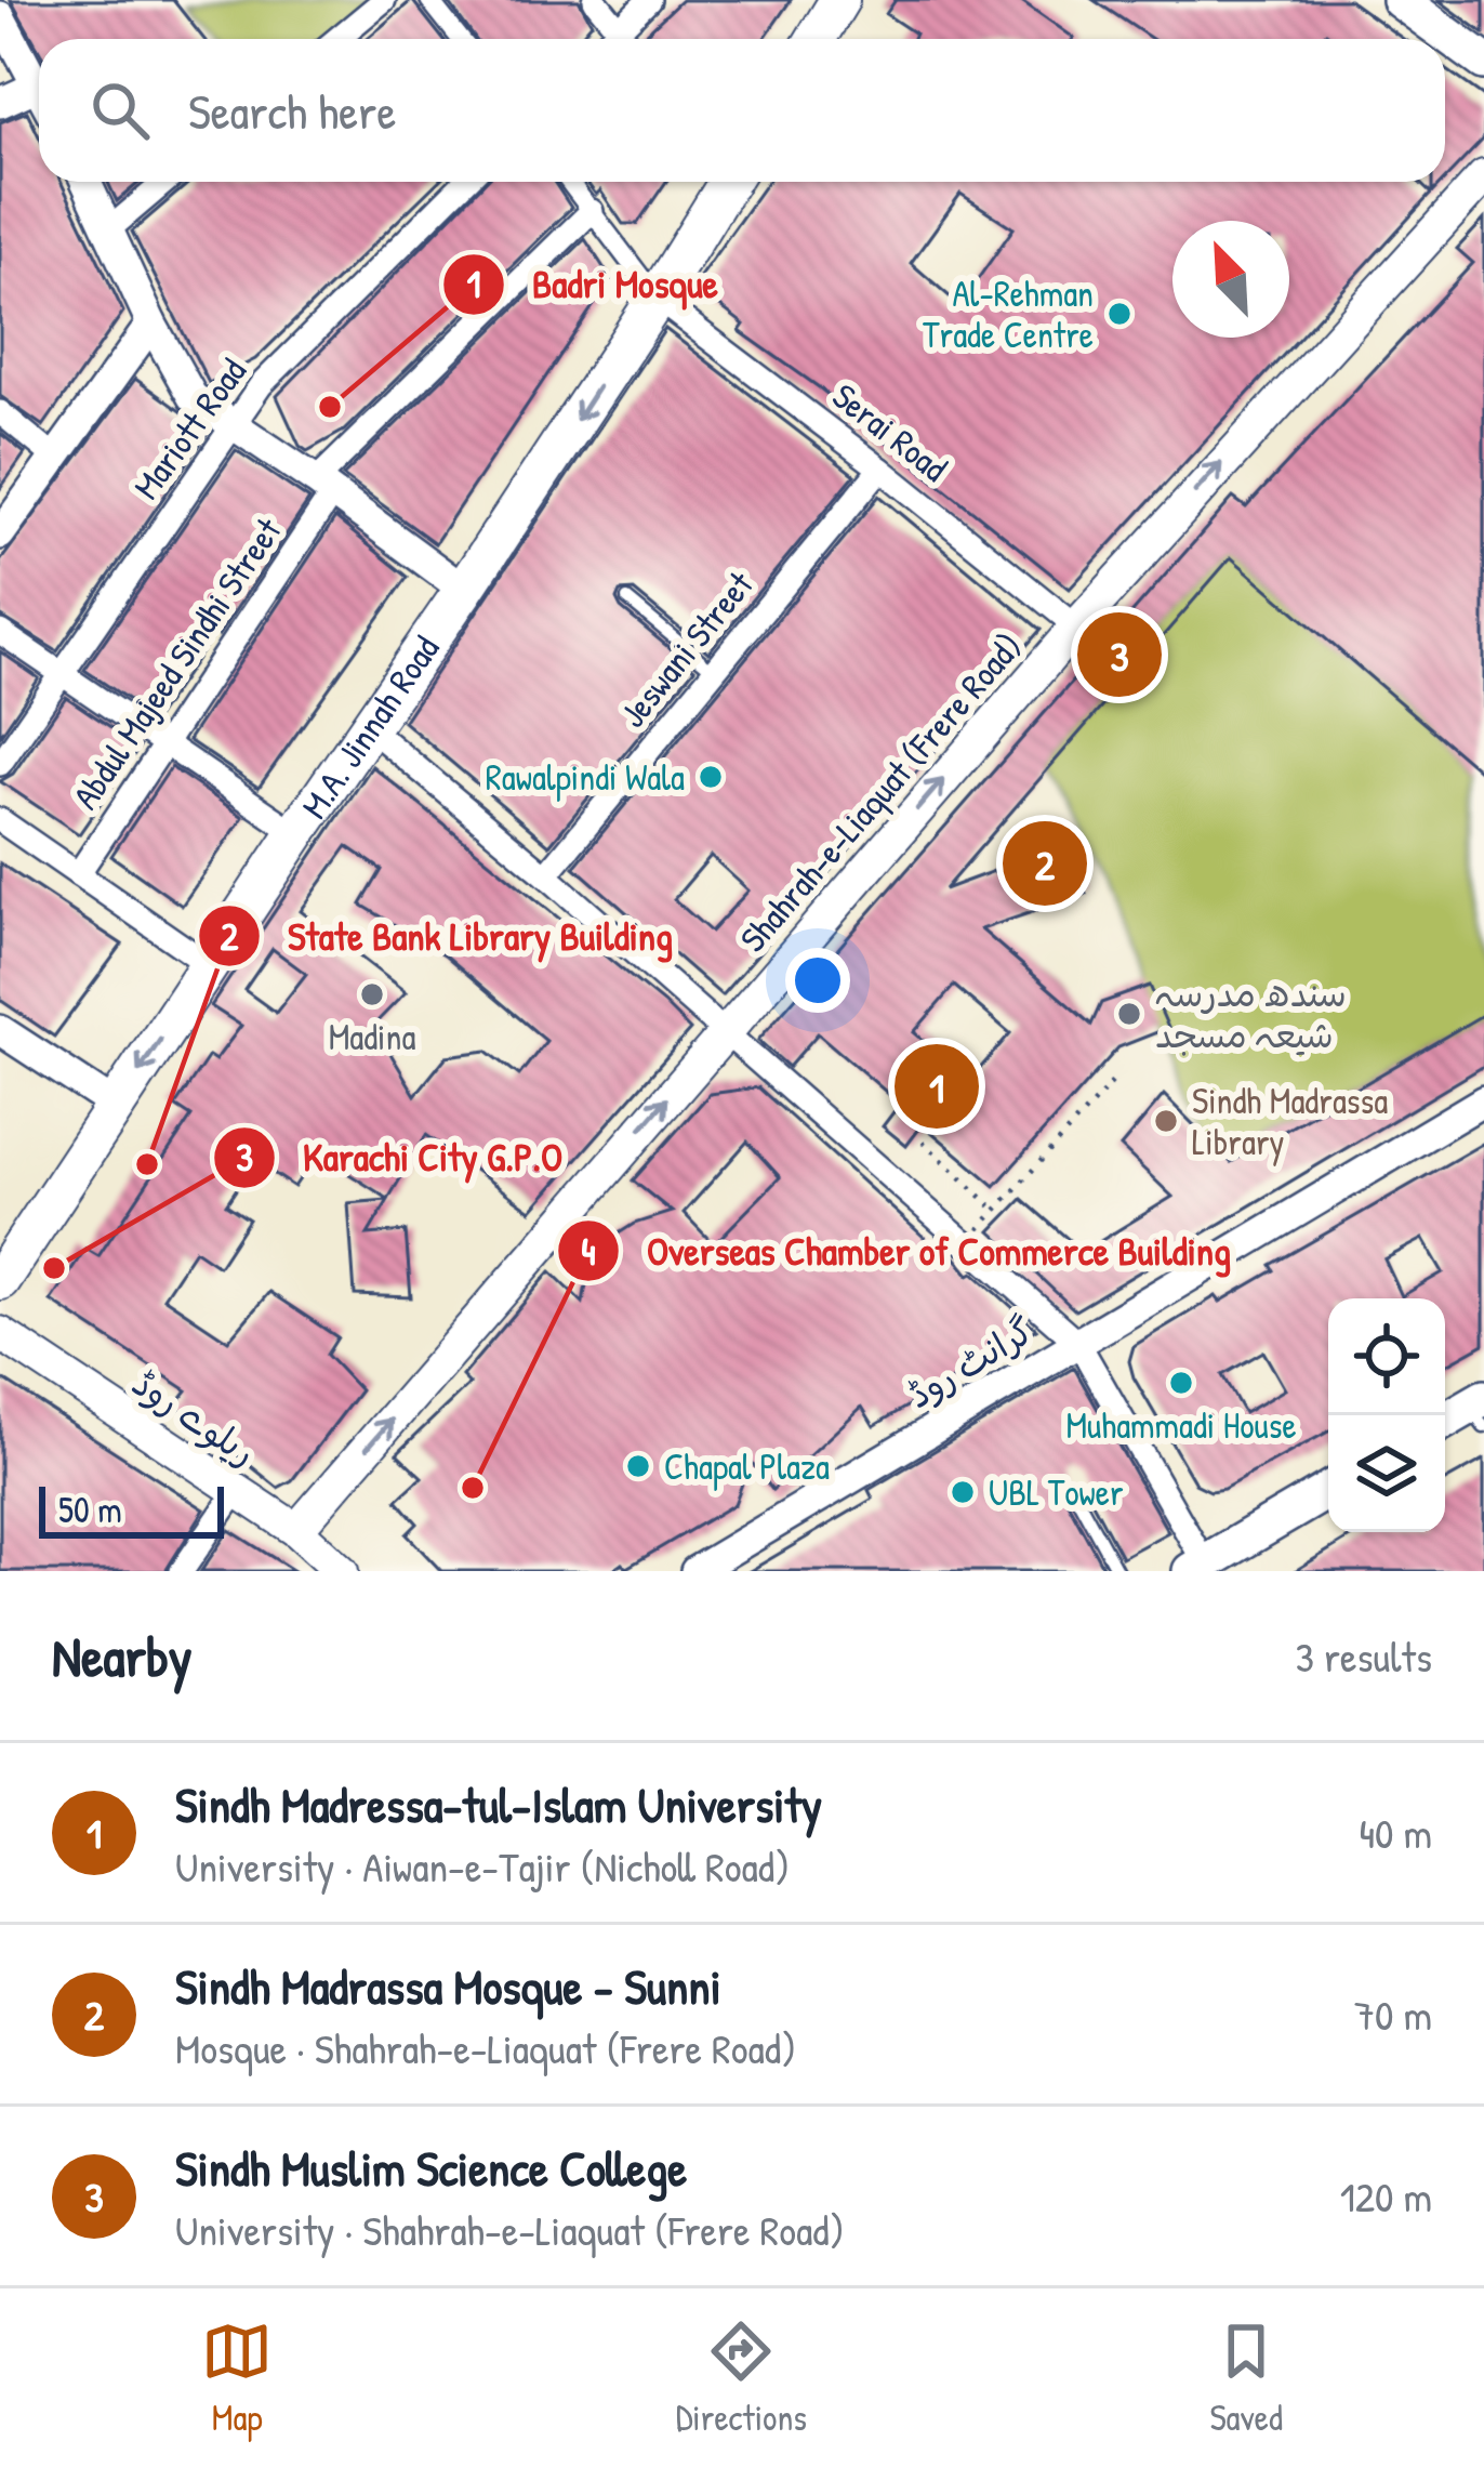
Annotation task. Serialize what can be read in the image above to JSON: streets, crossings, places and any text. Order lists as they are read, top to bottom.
{
  "streets": {
    "highway": ["M.A. Jinnah Road"],
    "main road": ["Shahrah-e-Liaquat (Frere Road)", "ریلوے روڈ"],
    "street": [
      "Mariott Road",
      "Serai Road",
      "Jeswani Street",
      "Abdul Majeed Sindhi Street",
      "گرانٹ روڈ"
    ]
  },
  "crossings": [
    ["Serai Road", "Jeswani Street"],
    ["Serai Road", "M.A. Jinnah Road"],
    ["Serai Road", "Shahrah-e-Liaquat (Frere Road)"],
    ["Shahrah-e-Liaquat (Frere Road)", "ریلوے روڈ"]
  ],
  "one_way": ["M.A. Jinnah Road", "Shahrah-e-Liaquat (Frere Road)"],
  "places": [
    "Al-Rehman Trade Centre",
    "Badri Mosque",
    "Rawalpindi Wala",
    "Madina",
    "سندھ مدرسہ شیعہ مسجد",
    "Sindh Madrassa Library",
    "State Bank Library Building",
    "Karachi City G.P.O",
    "Muhammadi House",
    "Chapal Plaza",
    "Overseas Chamber of Commerce Building",
    "UBL Tower"
  ],
  "scale_bar": "50 m",
  "north": "top left",
  "page": {
    "search": "Search here",
    "pins": ["3", "2", "1"],
    "scale": "50 m",
    "heading": ["Nearby", "3 results"],
    "list": [
      {
        "mark": "1",
        "name": "Sindh Madressa-tul-Islam University",
        "note": "University · Aiwan-e-Tajir (Nicholl Road)",
        "value": "40 m"
      },
      {
        "mark": "2",
        "name": "Sindh Madrassa Mosque - Sunni",
        "note": "Mosque · Shahrah-e-Liaquat (Frere Road)",
        "value": "70 m"
      },
      {
        "mark": "3",
        "name": "Sindh Muslim Science College",
        "note": "University · Shahrah-e-Liaquat (Frere Road)",
        "value": "120 m"
      }
    ],
    "nav": ["Map", "Directions", "Saved"]
  }
}
